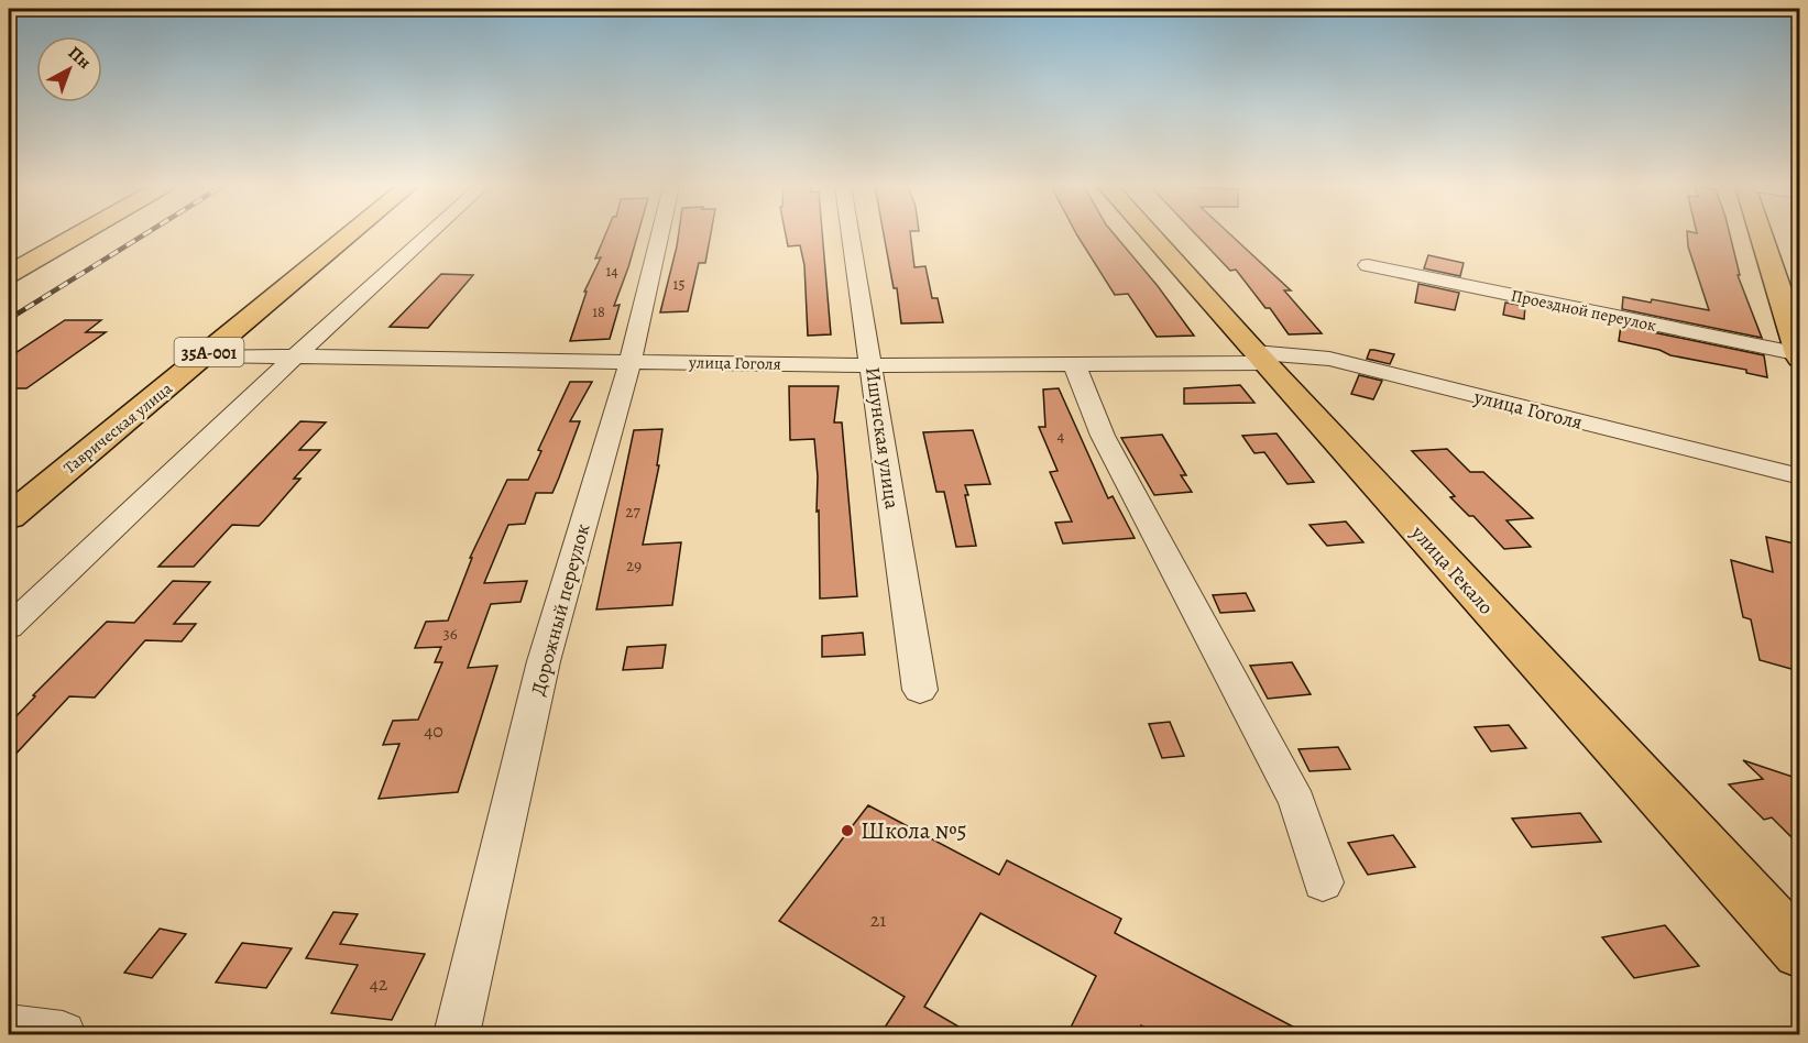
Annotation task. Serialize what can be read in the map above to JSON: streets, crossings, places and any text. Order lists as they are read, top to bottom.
{
  "streets": {
    "main road": ["35А-001", "Таврическая улица", "улица Гекало"],
    "street": [
      "Проездной переулок",
      "улица Гоголя",
      "Ишунская улица",
      "Дорожный переулок"
    ]
  },
  "crossings": [
    ["улица Гоголя", "Таврическая улица"],
    ["улица Гоголя", "Ишунская улица"],
    ["улица Гоголя", "улица Гекало"],
    ["улица Гоголя", "Дорожный переулок"]
  ],
  "places": ["Школа №5"],
  "house_numbers": [
    "14",
    "15",
    "18",
    "4",
    "27",
    "29",
    "36",
    "40",
    "21",
    "42"
  ],
  "north": "top right"
}
